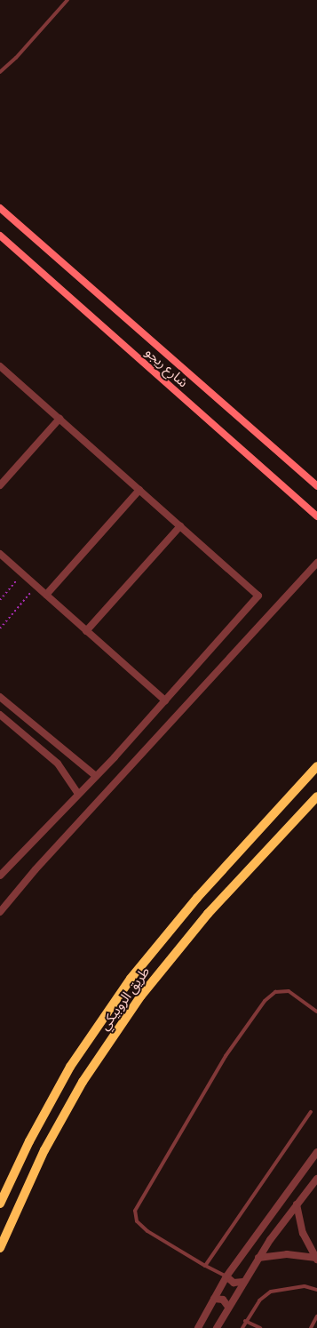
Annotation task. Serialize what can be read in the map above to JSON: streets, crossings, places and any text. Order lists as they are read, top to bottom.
{
  "streets": {
    "main road": ["شارع ريجو", "طريق الروبيكي"]
  }
}
